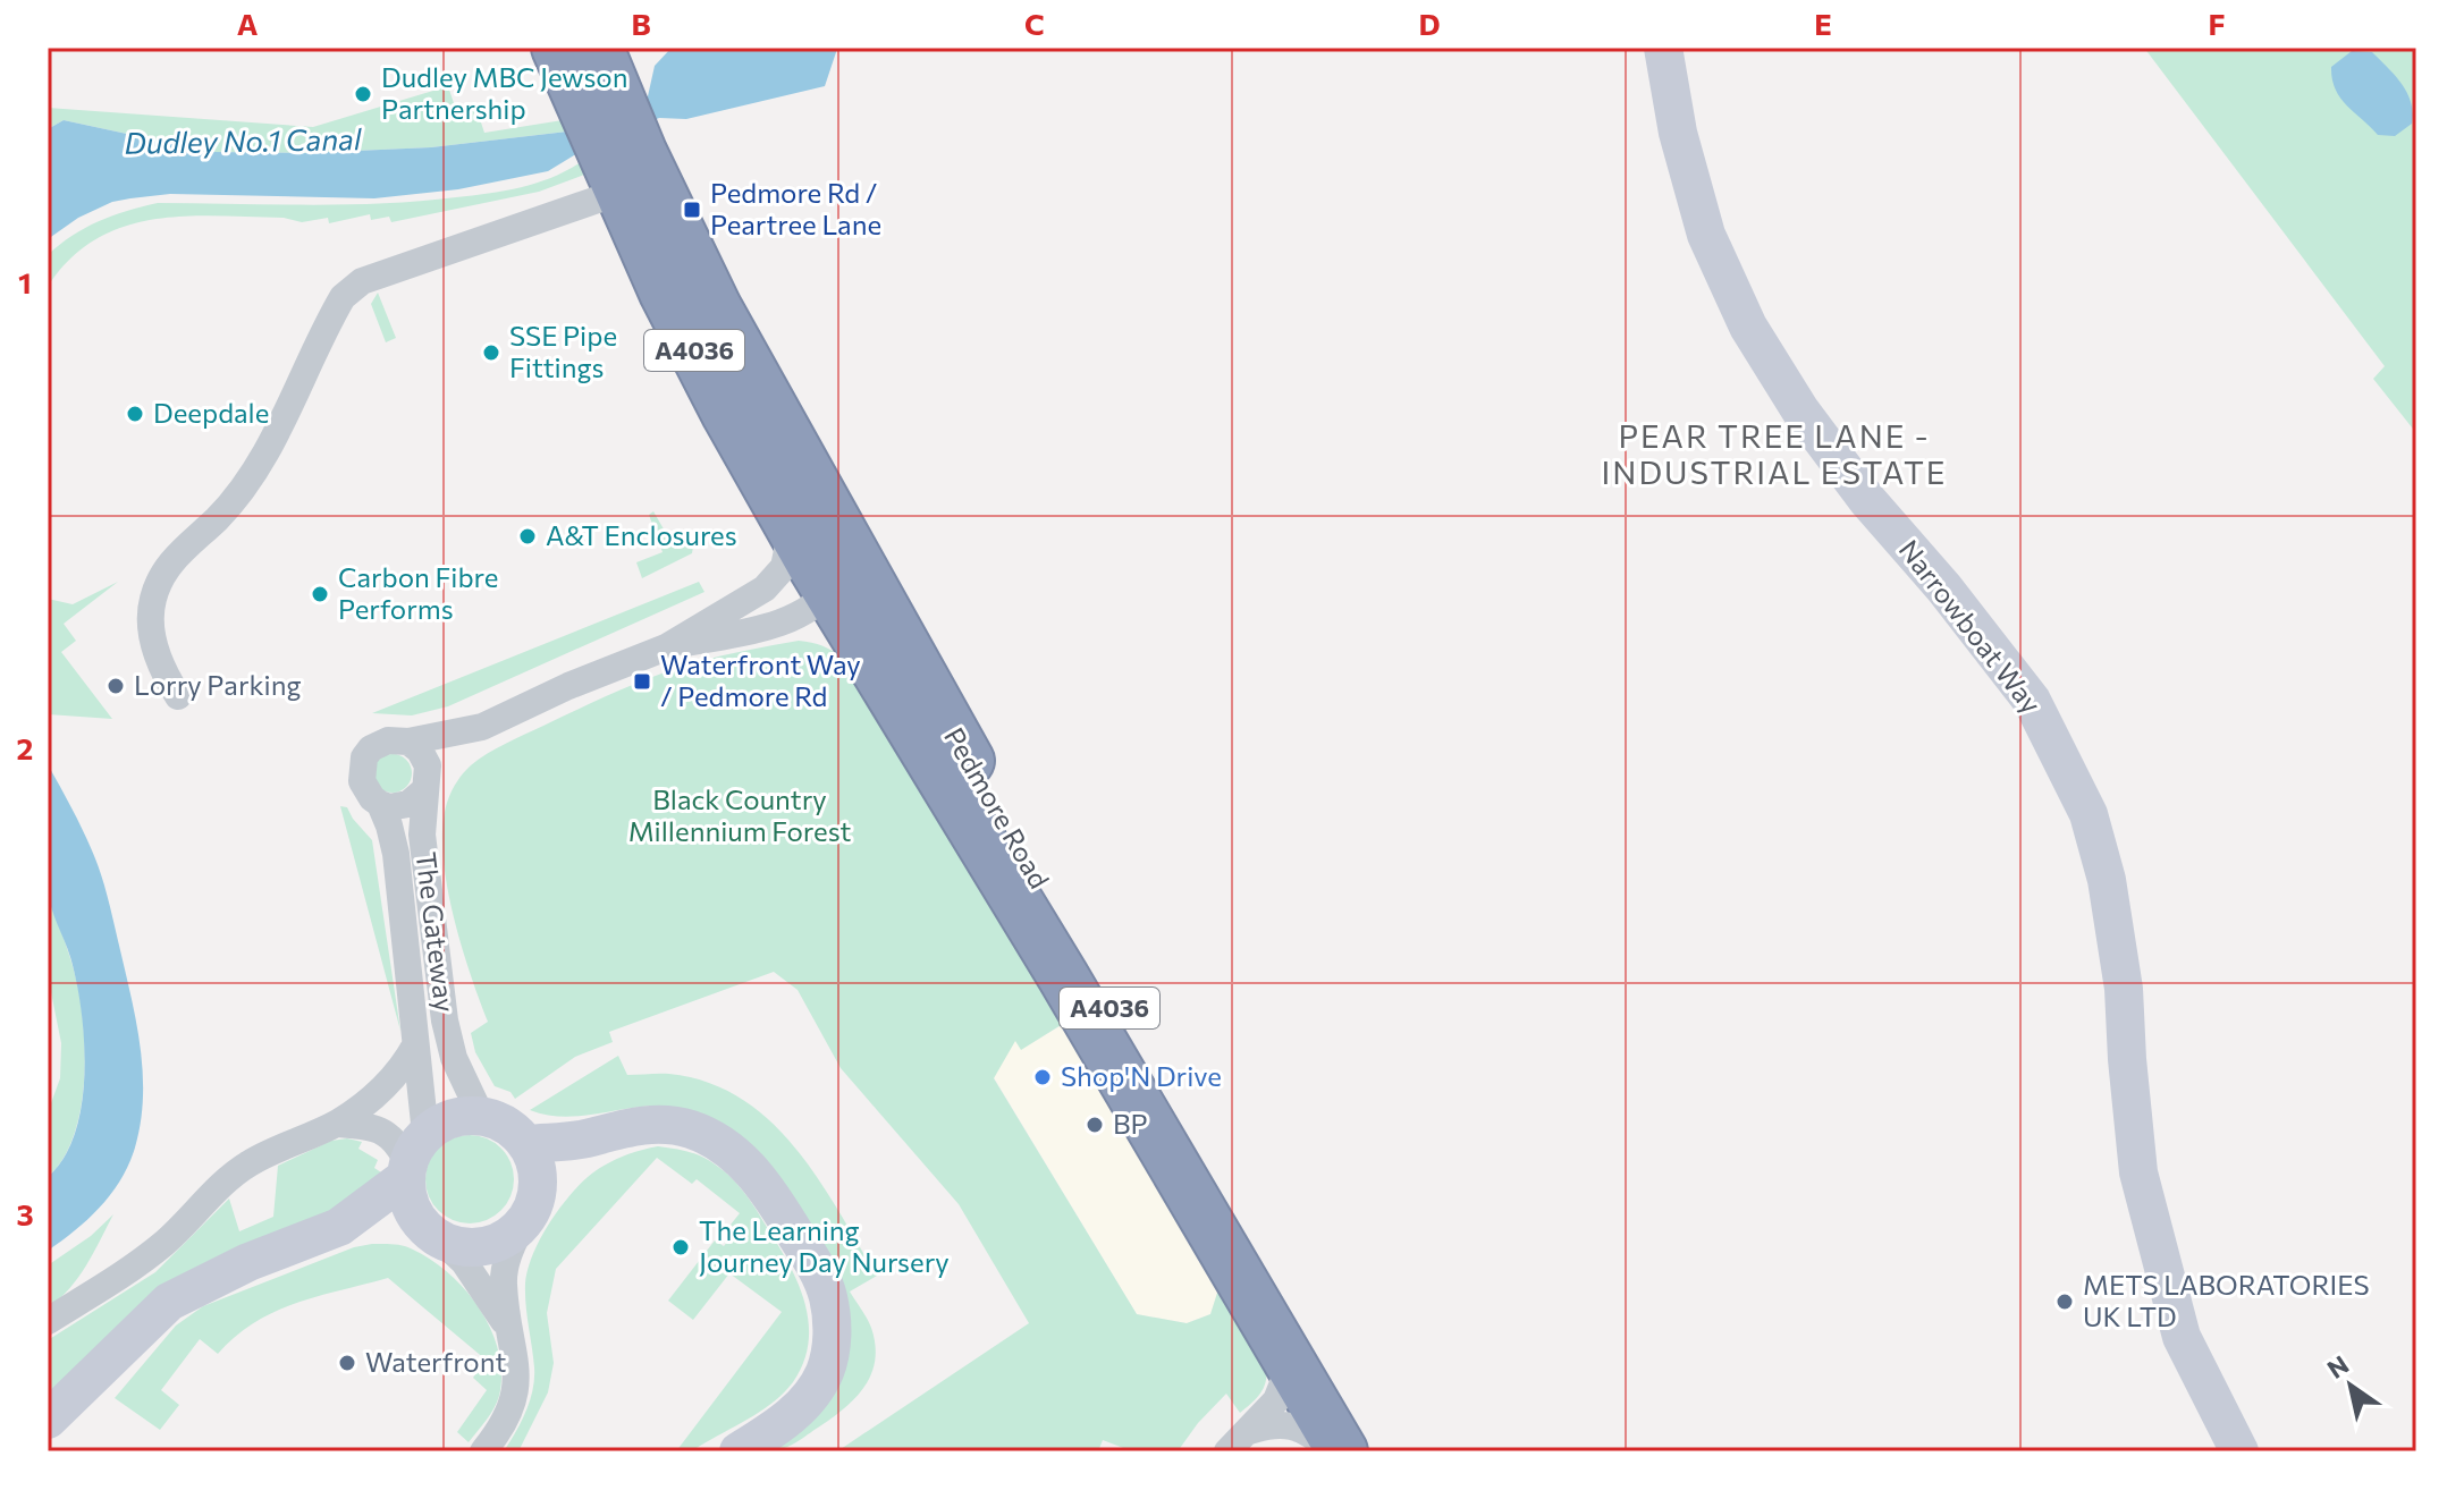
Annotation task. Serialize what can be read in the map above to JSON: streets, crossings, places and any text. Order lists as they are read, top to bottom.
{
  "streets": {
    "highway": ["A4036", "Pedmore Road"],
    "street": ["Narrowboat Way", "The Gateway"]
  },
  "crossings": [
    ["A4036", "Pedmore Road"],
    ["Pedmore Road", "The Gateway"]
  ],
  "districts": ["PEAR TREE LANE - INDUSTRIAL ESTATE"],
  "water": ["Dudley No.1 Canal"],
  "parks": ["Black Country Millennium Forest"],
  "places": {
    "other": [
      "Dudley MBC Jewson Partnership",
      "SSE Pipe Fittings",
      "Deepdale",
      "A&T Enclosures",
      "Carbon Fibre Performs",
      "Lorry Parking",
      "Shop'N Drive",
      "BP",
      "The Learning Journey Day Nursery",
      "METS LABORATORIES UK LTD",
      "Waterfront"
    ],
    "transit": ["Pedmore Rd / Peartree Lane", "Waterfront Way / Pedmore Rd"]
  },
  "north": "top left",
  "grid": {
    "columns": [
      "A",
      "B",
      "C",
      "D",
      "E",
      "F"
    ],
    "rows": ["1", "2", "3"]
  }
}
